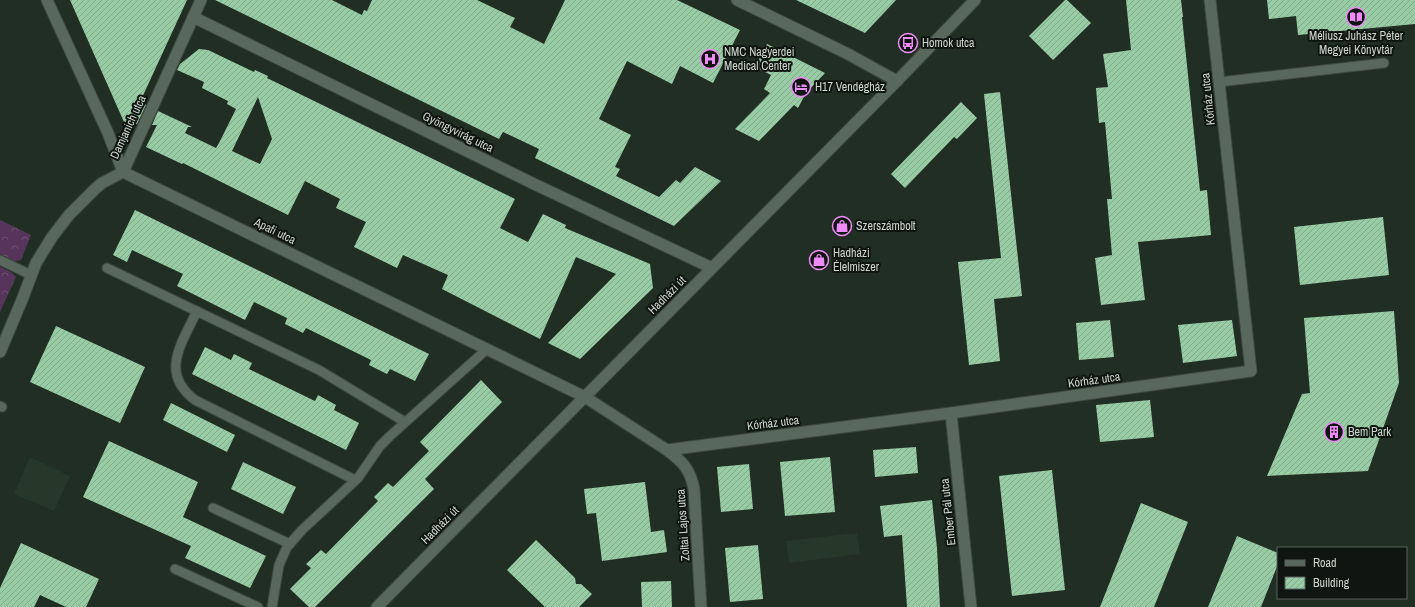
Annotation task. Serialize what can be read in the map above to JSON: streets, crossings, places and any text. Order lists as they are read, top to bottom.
{
  "streets": {
    "street": [
      "Kórház utca",
      "Damjanich utca",
      "Gyöngyvirág utca",
      "Apafi utca",
      "Hadházi út",
      "Ember Pál utca",
      "Zoltai Lajos utca"
    ]
  },
  "crossings": [
    ["Kórház utca", "Ember Pál utca"],
    ["Kórház utca", "Zoltai Lajos utca"],
    ["Damjanich utca", "Gyöngyvirág utca"],
    ["Damjanich utca", "Apafi utca"],
    ["Gyöngyvirág utca", "Hadházi út"],
    ["Apafi utca", "Hadházi út"]
  ],
  "places": {
    "library": ["Méliusz Juhász Péter Megyei Könyvtár"],
    "bus stop": ["Homok utca"],
    "hospital": ["NMC Nagyerdei Medical Center"],
    "hotel": ["H17 Vendégház"],
    "shop": ["Szerszámbolt", "Hadházi Élelmiszer"],
    "building": ["Bem Park"]
  },
  "legend": ["Road", "Building"]
}
